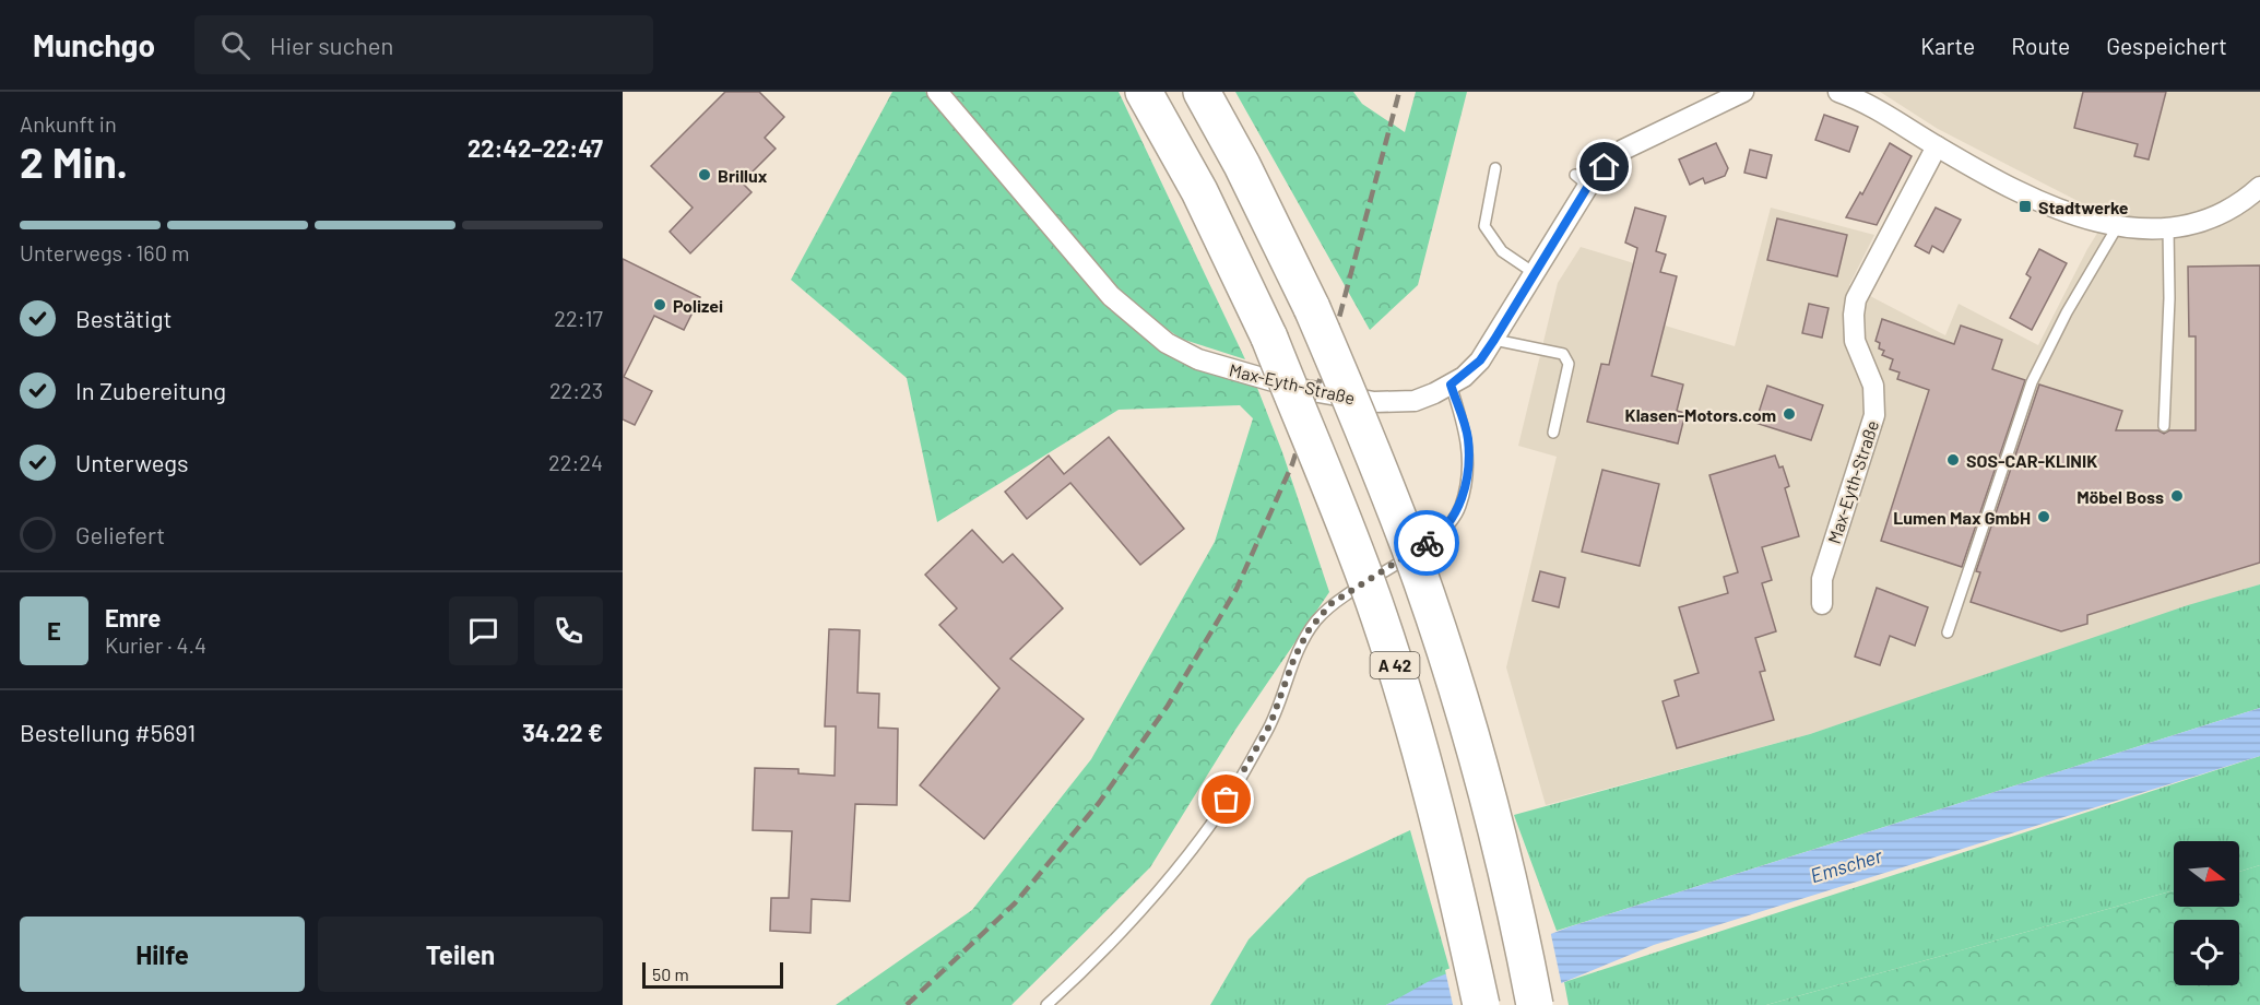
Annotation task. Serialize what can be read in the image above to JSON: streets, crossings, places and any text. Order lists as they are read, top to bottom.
{
  "streets": {
    "highway": ["A 42"],
    "street": ["Max-Eyth-Straße"]
  },
  "water": ["Emscher"],
  "places": {
    "other": [
      "Brillux",
      "Polizei",
      "Klasen-Motors.com",
      "SOS-CAR-KLINIK",
      "Möbel Boss",
      "Lumen Max GmbH"
    ],
    "transit": ["Stadtwerke"]
  },
  "scale_bar": "50 m",
  "north": "right",
  "page": {
    "header": "Munchgo",
    "search": "Hier suchen",
    "nav": ["Karte", "Route", "Gespeichert"],
    "heading": ["2 Min.", "Ankunft in", "22:42–22:47"],
    "panel": [
      "Emre",
      "Kurier · 4.4",
      "Bestellung #5691",
      "34.22 €"
    ],
    "bar": "Unterwegs · 160 m",
    "list": [
      ["Bestätigt", "22:17"],
      ["In Zubereitung", "22:23"],
      ["Unterwegs", "22:24"],
      "Geliefert"
    ],
    "round": "E",
    "buttons": ["Hilfe", "Teilen"],
    "scale": "50 m"
  }
}
